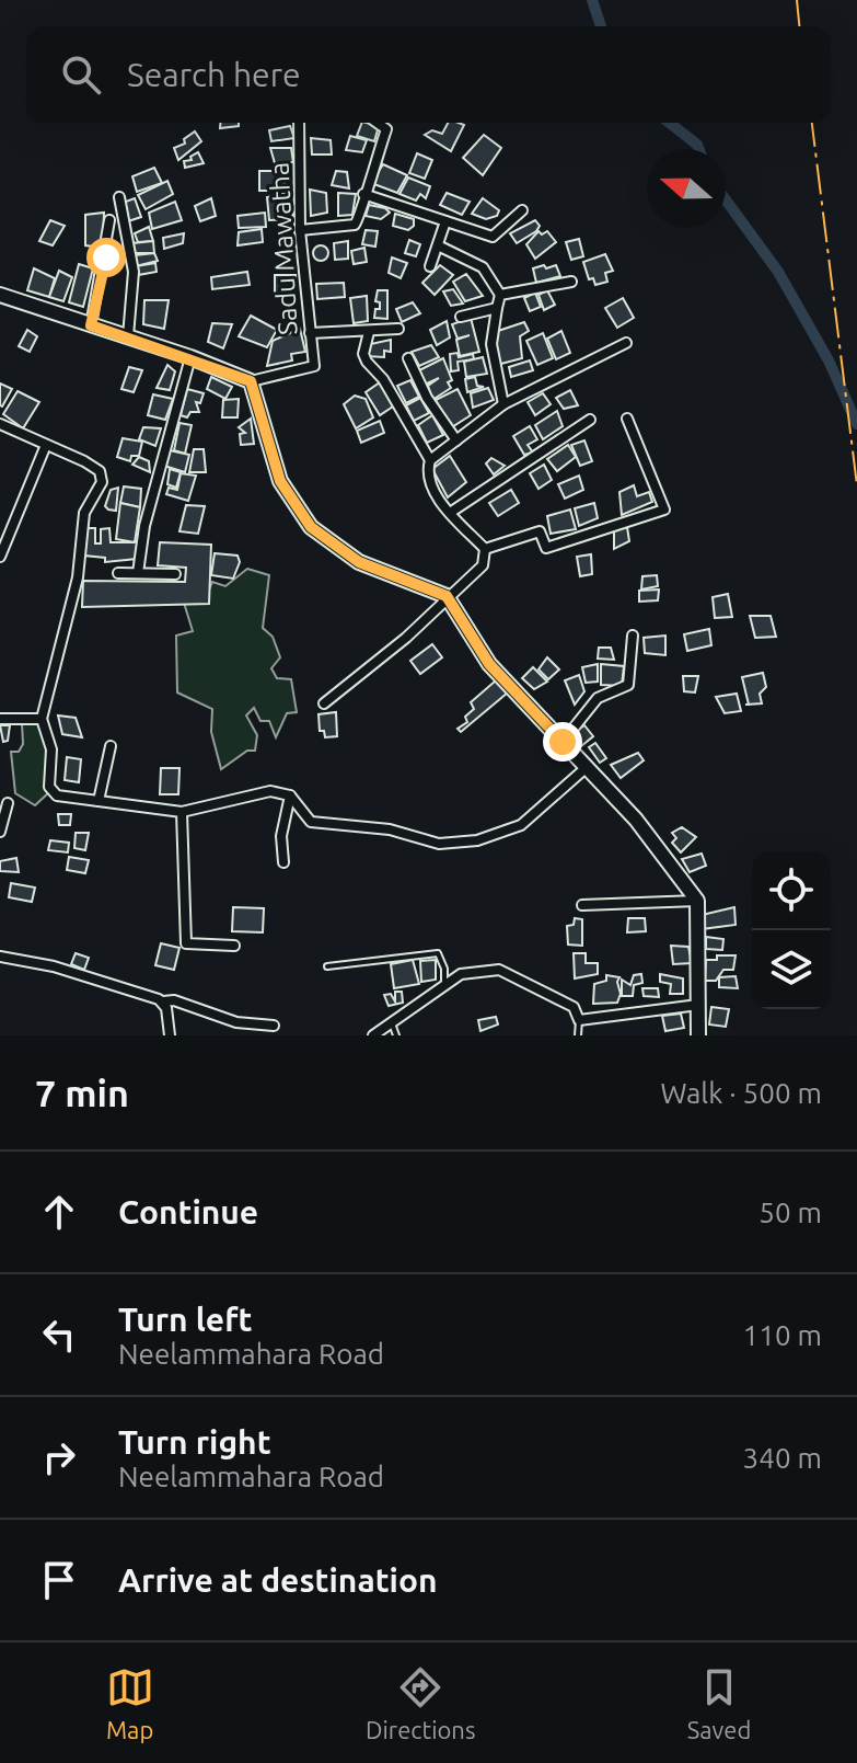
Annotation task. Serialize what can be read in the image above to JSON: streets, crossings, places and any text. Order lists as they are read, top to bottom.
{
  "streets": {
    "street": ["Sadu Mawatha"]
  },
  "north": "left",
  "page": {
    "search": "Search here",
    "heading": ["7 min", "Walk · 500 m"],
    "list": [
      ["Continue", "50 m"],
      ["Turn left", "Neelammahara Road", "110 m"],
      ["Turn right", "Neelammahara Road", "340 m"],
      "Arrive at destination"
    ],
    "nav": ["Map", "Directions", "Saved"]
  }
}
